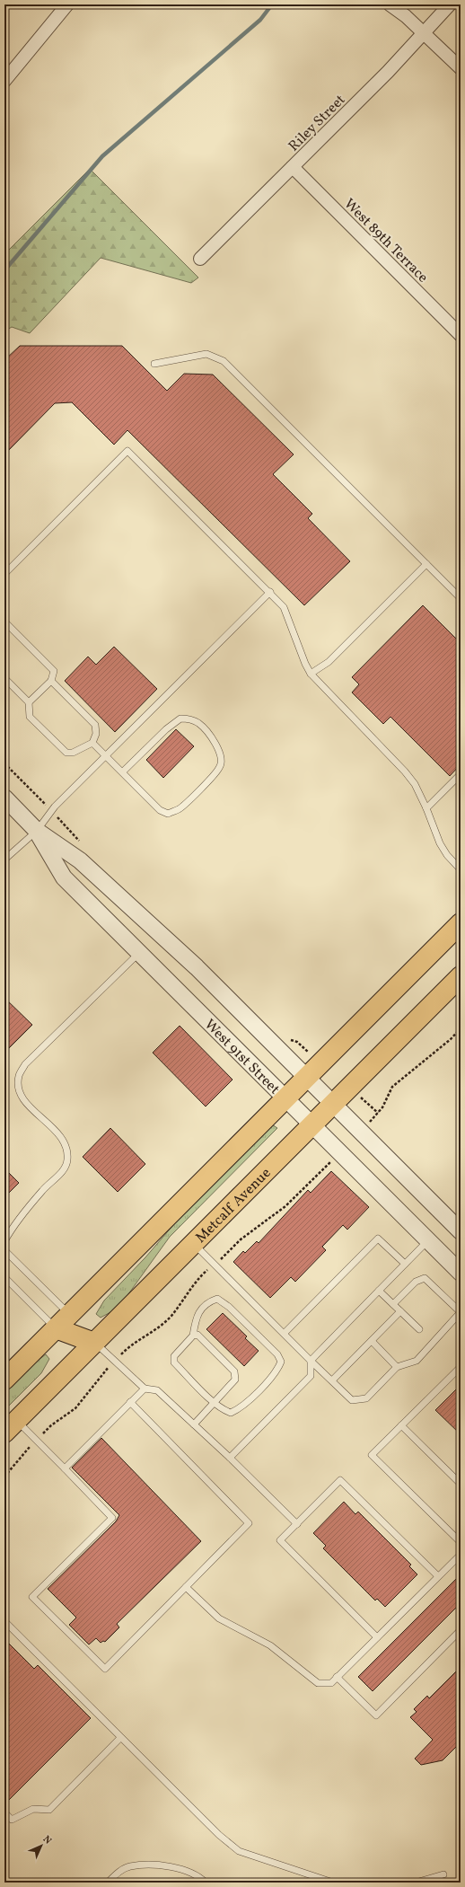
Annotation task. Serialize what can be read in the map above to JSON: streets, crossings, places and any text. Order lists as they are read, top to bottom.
{
  "streets": {
    "main road": ["Metcalf Avenue"],
    "street": ["Riley Street", "West 89th Terrace", "West 91st Street"]
  },
  "crossings": [
    ["Riley Street", "West 89th Terrace"],
    ["West 91st Street", "Metcalf Avenue"]
  ],
  "north": "top right"
}
